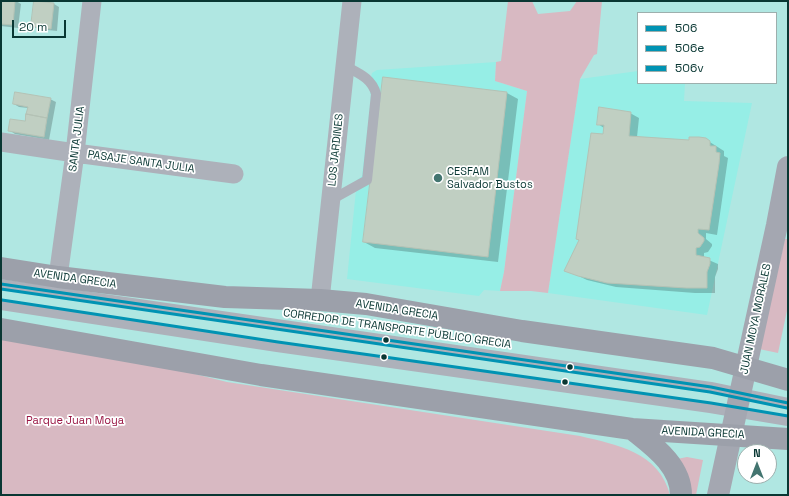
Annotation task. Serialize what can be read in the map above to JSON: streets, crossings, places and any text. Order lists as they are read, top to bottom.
{
  "streets": {
    "main road": ["AVENIDA GRECIA"],
    "street": [
      "SANTA JULIA",
      "LOS JARDINES",
      "PASAJE SANTA JULIA",
      "JUAN MOYA MORALES"
    ],
    "lane": ["CORREDOR DE TRANSPORTE PÚBLICO GRECIA"]
  },
  "crossings": [
    ["SANTA JULIA", "PASAJE SANTA JULIA"],
    ["SANTA JULIA", "AVENIDA GRECIA"],
    ["LOS JARDINES", "AVENIDA GRECIA"],
    ["AVENIDA GRECIA", "JUAN MOYA MORALES"],
    ["JUAN MOYA MORALES", "CORREDOR DE TRANSPORTE PÚBLICO GRECIA"]
  ],
  "parks": ["Parque Juan Moya"],
  "places": ["CESFAM Salvador Bustos"],
  "lines": ["transit line 506", "transit line 506e", "transit line 506v"],
  "legend": ["506", "506e", "506v"],
  "scale_bar": "20 m",
  "north": "top"
}
